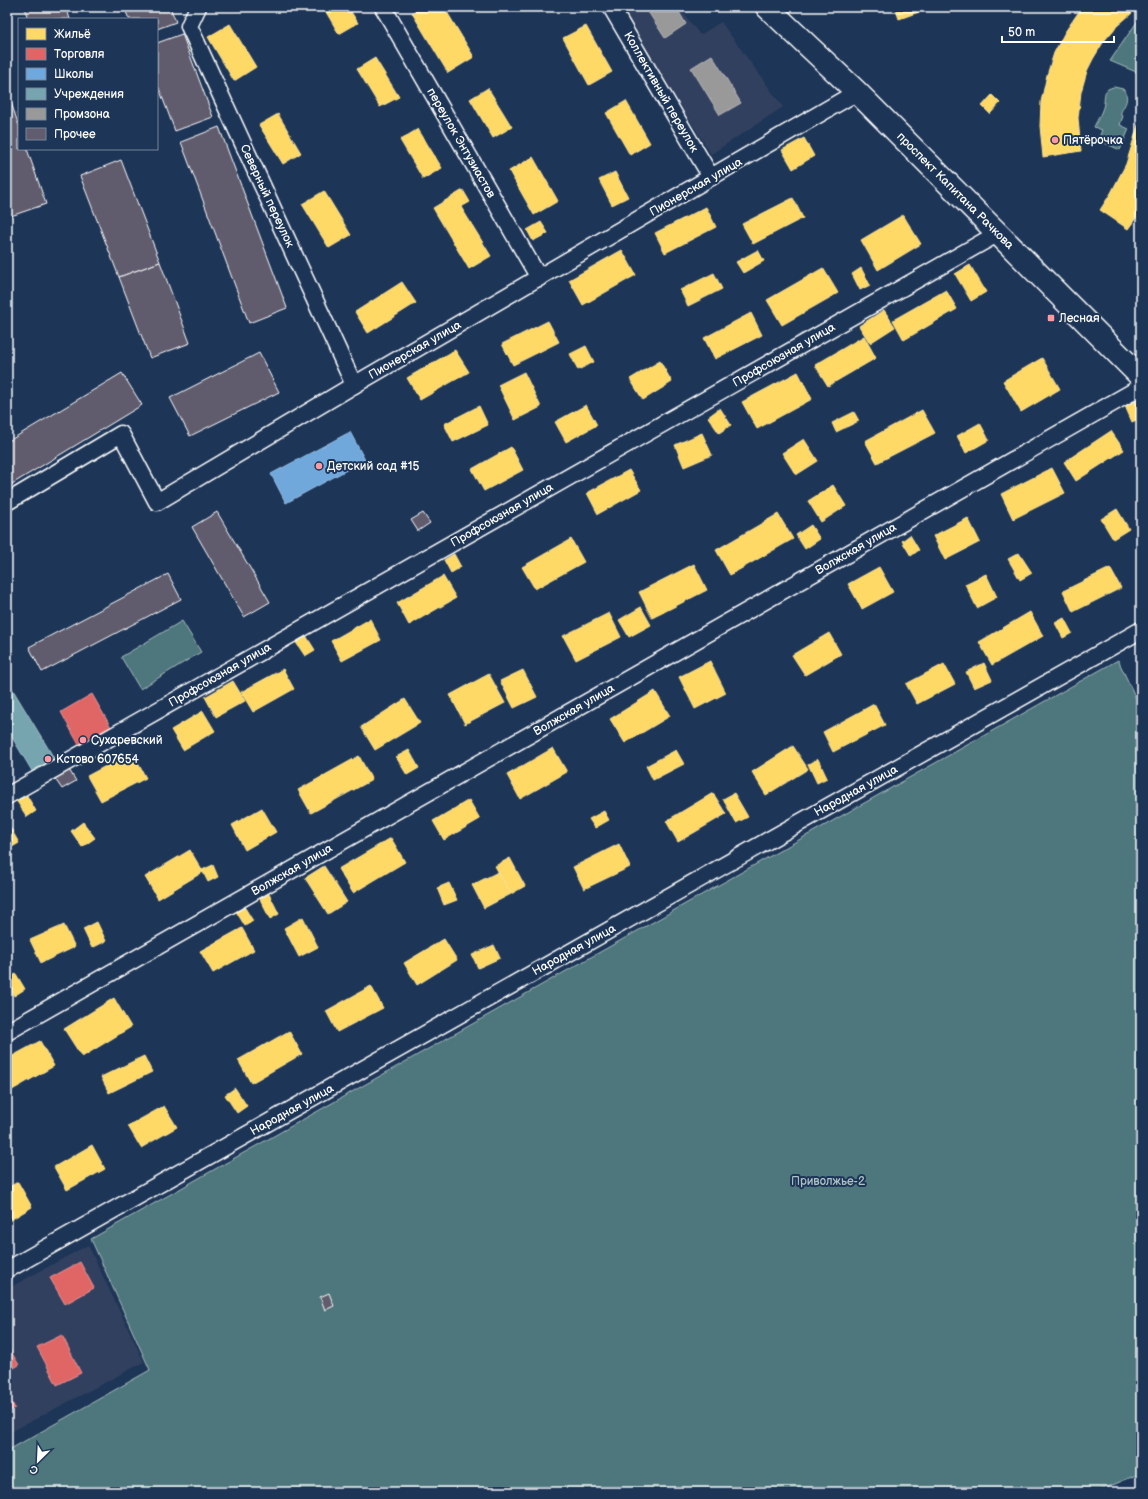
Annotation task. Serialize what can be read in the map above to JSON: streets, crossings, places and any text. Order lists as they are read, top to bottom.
{
  "streets": {
    "street": [
      "Коллективный переулок",
      "переулок Энтузиастов",
      "Пионерская улица",
      "проспект Капитана Рачкова",
      "Северный переулок",
      "Профсоюзная улица",
      "Волжская улица",
      "Народная улица"
    ]
  },
  "crossings": [
    ["Коллективный переулок", "Пионерская улица"],
    ["переулок Энтузиастов", "Пионерская улица"],
    ["Пионерская улица", "проспект Капитана Рачкова"],
    ["Пионерская улица", "Северный переулок"],
    ["проспект Капитана Рачкова", "Профсоюзная улица"]
  ],
  "parks": ["Приволжье-2"],
  "places": {
    "other": [
      "Пятёрочка",
      "Детский сад #15",
      "Сухаревский",
      "Кстово 607654"
    ],
    "transit": ["Лесная"]
  },
  "legend": [
    "Жильё",
    "Торговля",
    "Школы",
    "Учреждения",
    "Промзона",
    "Прочее"
  ],
  "scale_bar": "50 m",
  "north": "bottom left"
}
